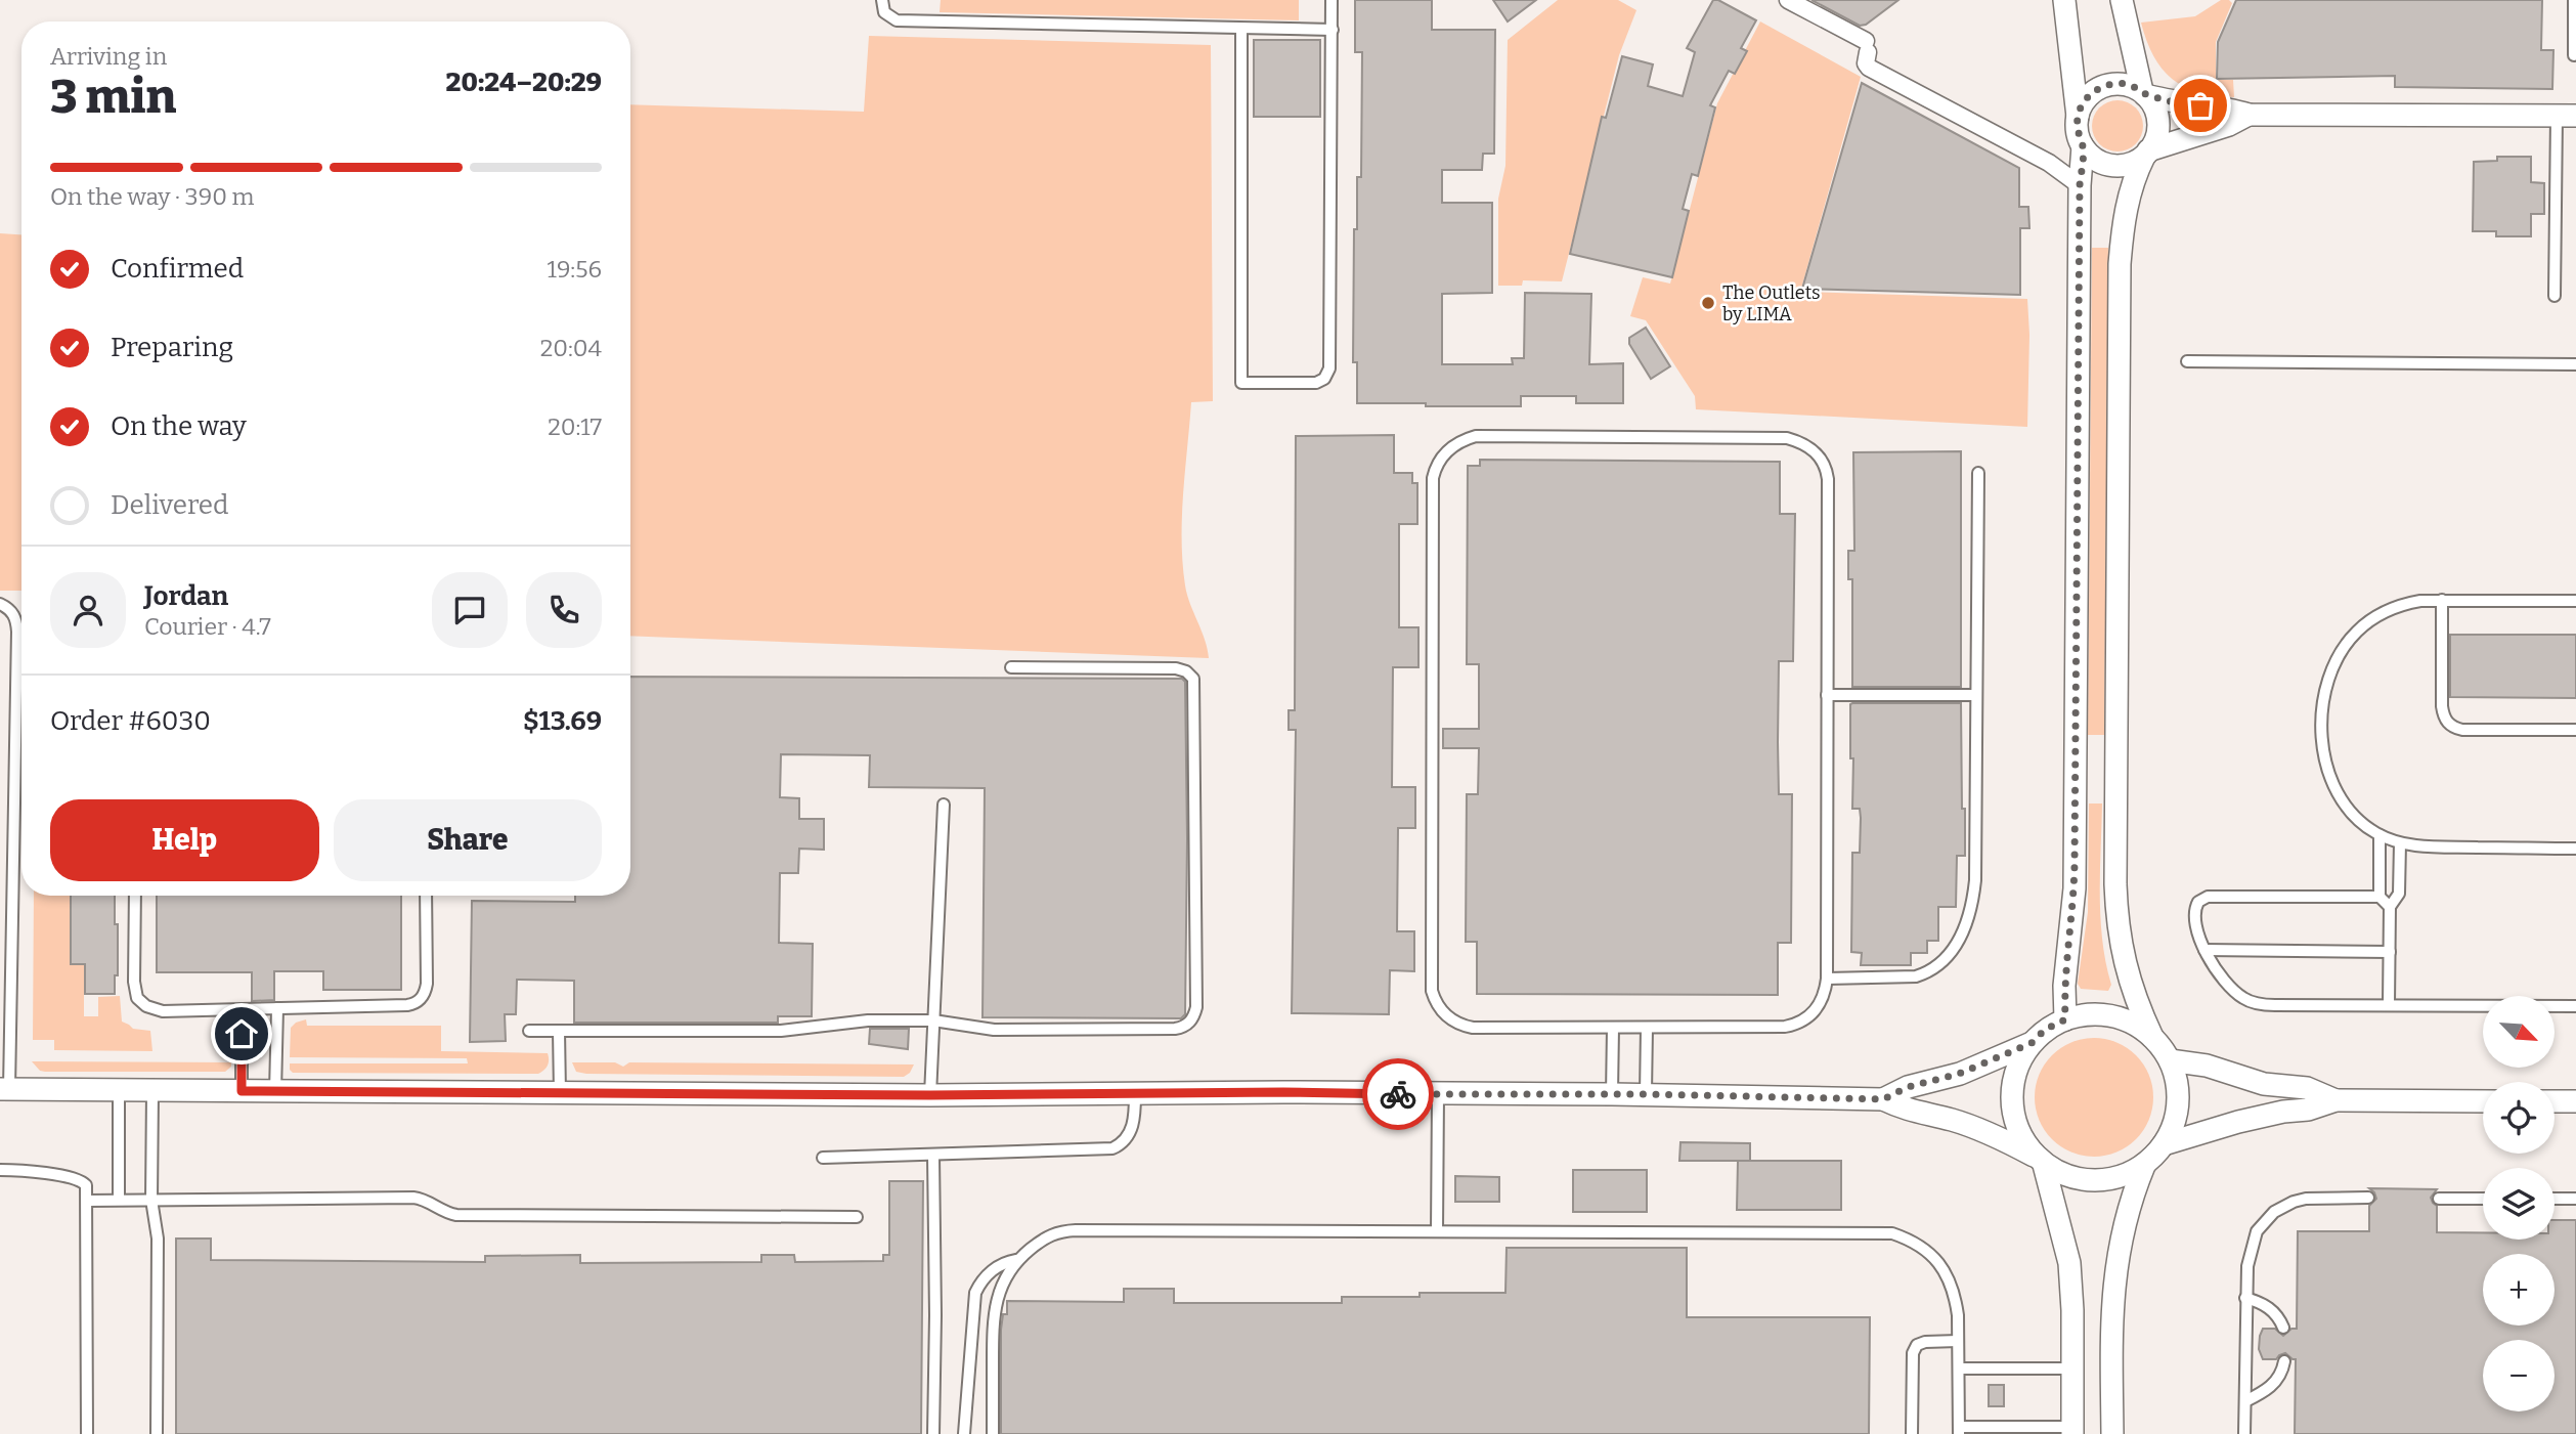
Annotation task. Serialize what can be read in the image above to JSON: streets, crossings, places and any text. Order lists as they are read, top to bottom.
{
  "places": ["The Outlets by LIMA"],
  "north": "bottom right",
  "page": {
    "heading": ["3 min", "Arriving in", "20:24–20:29"],
    "panel": [
      "Jordan",
      "Courier · 4.7",
      "Order #6030",
      "$13.69"
    ],
    "bar": "On the way · 390 m",
    "list": [
      ["Confirmed", "19:56"],
      ["Preparing", "20:04"],
      ["On the way", "20:17"],
      "Delivered"
    ],
    "buttons": ["Help", "Share"],
    "map_buttons": ["+", "−"]
  }
}
